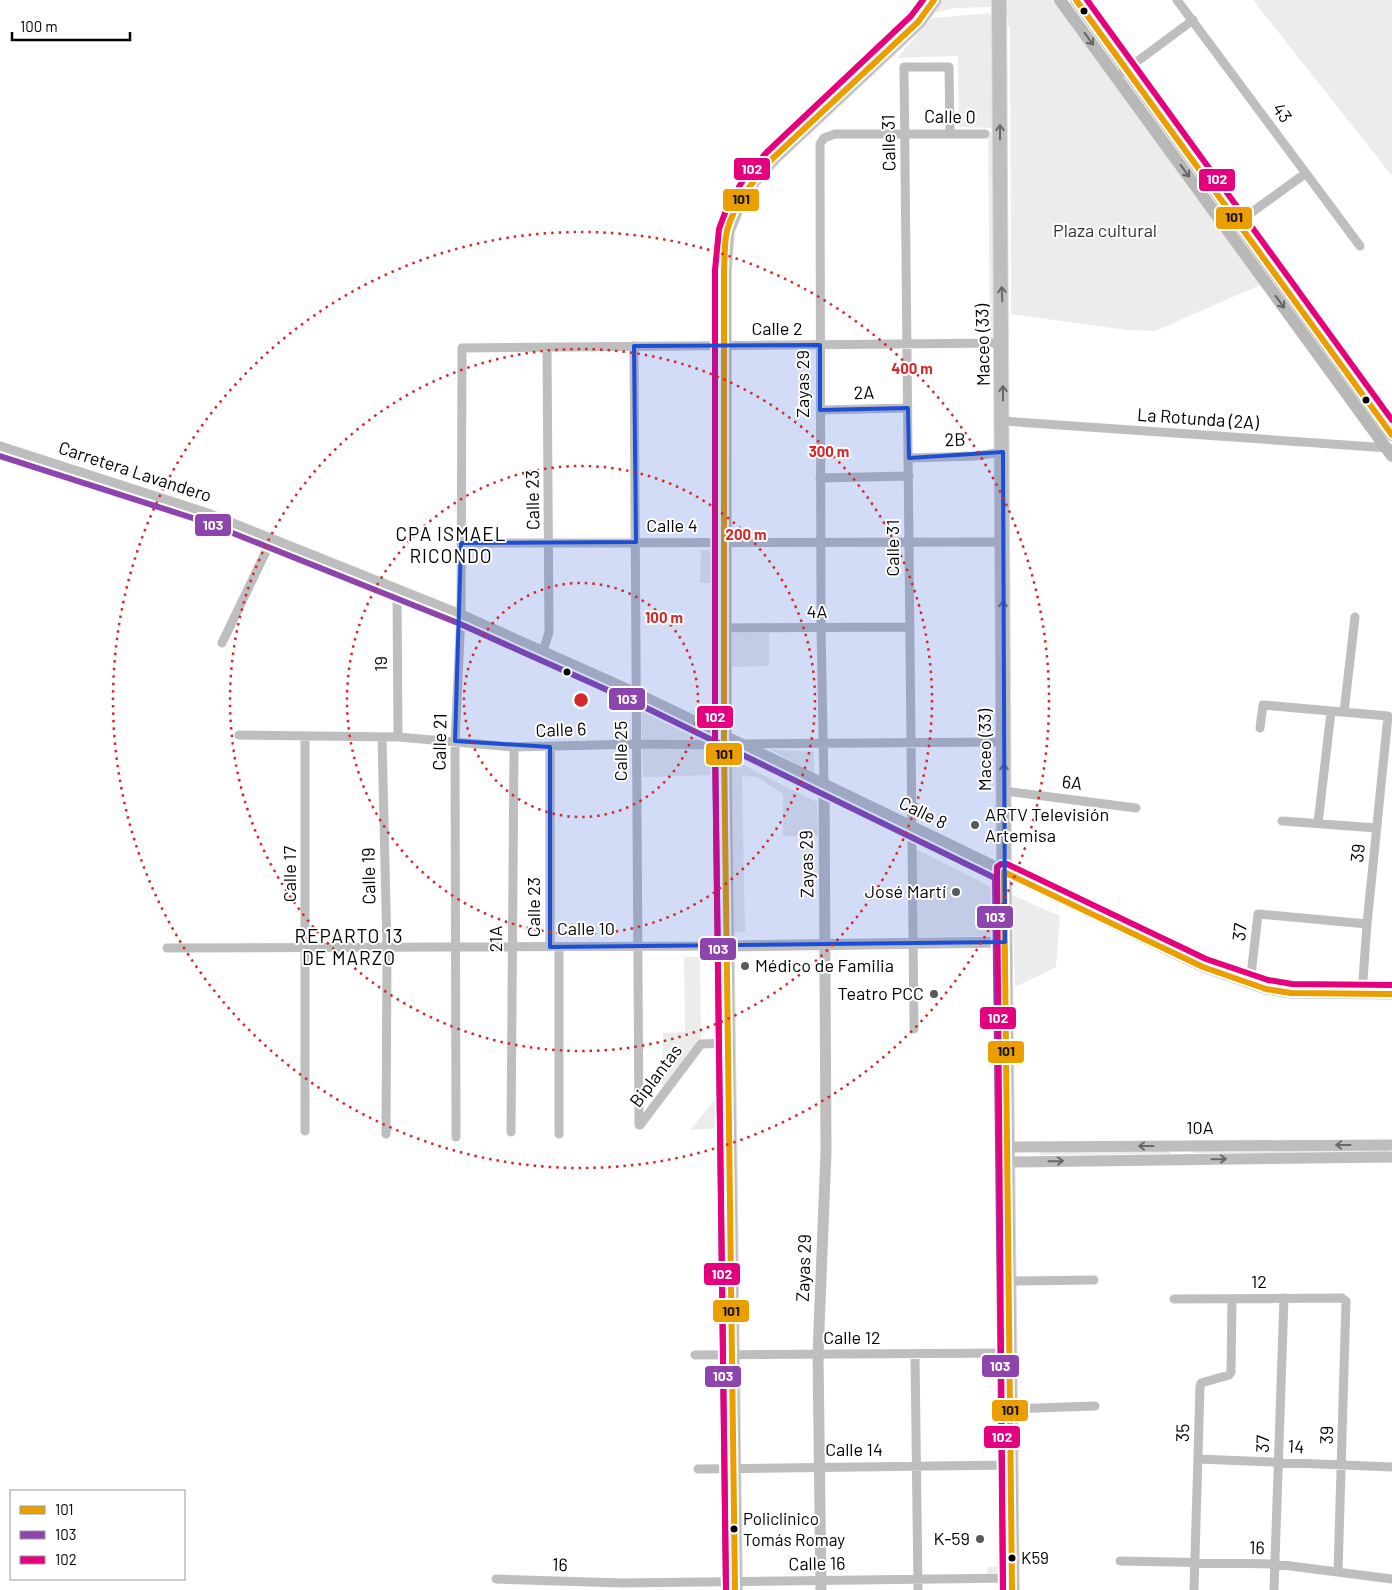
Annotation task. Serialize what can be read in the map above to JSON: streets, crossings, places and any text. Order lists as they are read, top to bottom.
{
  "streets": {
    "main road": ["Maceo (33)"],
    "street": [
      "43",
      "Calle 0",
      "Calle 31",
      "Calle 2",
      "Zayas 29",
      "2A",
      "La Rotunda (2A)",
      "2B",
      "Carretera Lavandero",
      "Calle 23",
      "Calle 4",
      "4A",
      "19",
      "Calle 6",
      "Calle 21",
      "Calle 25",
      "6A",
      "Calle 8",
      "39",
      "Calle 17",
      "Calle 19",
      "Calle 10",
      "37",
      "21A",
      "Biplantas",
      "10A",
      "12",
      "Calle 12",
      "35",
      "14",
      "Calle 14",
      "16",
      "Calle 16"
    ]
  },
  "crossings": [
    ["Calle 0", "Calle 31"],
    ["Calle 0", "Zayas 29"],
    ["Calle 31", "Calle 2"],
    ["Calle 31", "2A"],
    ["Calle 31", "2B"],
    ["Calle 31", "Calle 4"],
    ["Calle 31", "4A"],
    ["Calle 31", "Calle 8"],
    ["Calle 31", "Calle 10"],
    ["Calle 2", "Maceo (33)"],
    ["Calle 2", "Zayas 29"],
    ["Calle 2", "Calle 23"],
    ["Calle 2", "Calle 21"],
    ["Calle 2", "Calle 25"],
    ["Maceo (33)", "La Rotunda (2A)"],
    ["Maceo (33)", "2B"],
    ["Maceo (33)", "Calle 4"],
    ["Maceo (33)", "6A"],
    ["Maceo (33)", "Calle 8"],
    ["Maceo (33)", "Calle 10"],
    ["Maceo (33)", "10A"],
    ["Maceo (33)", "Calle 12"],
    ["Maceo (33)", "Calle 14"],
    ["Maceo (33)", "Calle 16"],
    ["Zayas 29", "2A"],
    ["Zayas 29", "Calle 4"],
    ["Zayas 29", "4A"],
    ["Zayas 29", "Calle 8"],
    ["Zayas 29", "Calle 10"],
    ["Zayas 29", "Calle 12"],
    ["Zayas 29", "Calle 14"],
    ["Zayas 29", "Calle 16"],
    ["Carretera Lavandero", "Calle 23"],
    ["Carretera Lavandero", "19"],
    ["Carretera Lavandero", "Calle 21"],
    ["Carretera Lavandero", "Calle 8"],
    ["Calle 23", "Calle 4"],
    ["Calle 23", "Calle 6"],
    ["Calle 23", "Calle 8"],
    ["Calle 23", "Calle 10"],
    ["Calle 4", "Calle 21"],
    ["Calle 4", "Calle 25"],
    ["19", "Calle 6"],
    ["Calle 6", "Calle 21"],
    ["Calle 6", "Calle 25"],
    ["Calle 6", "Calle 8"],
    ["Calle 6", "Calle 17"],
    ["Calle 6", "Calle 19"],
    ["Calle 6", "21A"],
    ["Calle 21", "Calle 10"],
    ["Calle 25", "Calle 8"],
    ["Calle 25", "Calle 10"],
    ["Calle 25", "Biplantas"],
    ["Calle 8", "39"],
    ["Calle 8", "37"],
    ["39", "37"],
    ["39", "12"],
    ["39", "14"],
    ["39", "16"],
    ["Calle 17", "Calle 10"],
    ["Calle 19", "Calle 10"],
    ["Calle 10", "21A"],
    ["37", "12"],
    ["37", "14"],
    ["37", "16"],
    ["12", "35"],
    ["35", "14"],
    ["35", "16"],
    ["16", "Calle 16"]
  ],
  "one_way": ["Maceo (33)"],
  "districts": ["CPA ISMAEL RICONDO", "REPARTO 13 DE MARZO"],
  "parks": ["Plaza cultural"],
  "places": [
    "ARTV Televisión Artemisa",
    "José Martí",
    "Médico de Familia",
    "Teatro PCC",
    "Policlinico Tomás Romay",
    "K-59",
    "K59"
  ],
  "lines": ["transit line 101", "transit line 102", "transit line 103"],
  "legend": ["101", "103", "102"],
  "scale_bar": "100 m",
  "rings": [
    "400 m",
    "300 m",
    "200 m",
    "100 m"
  ]
}
